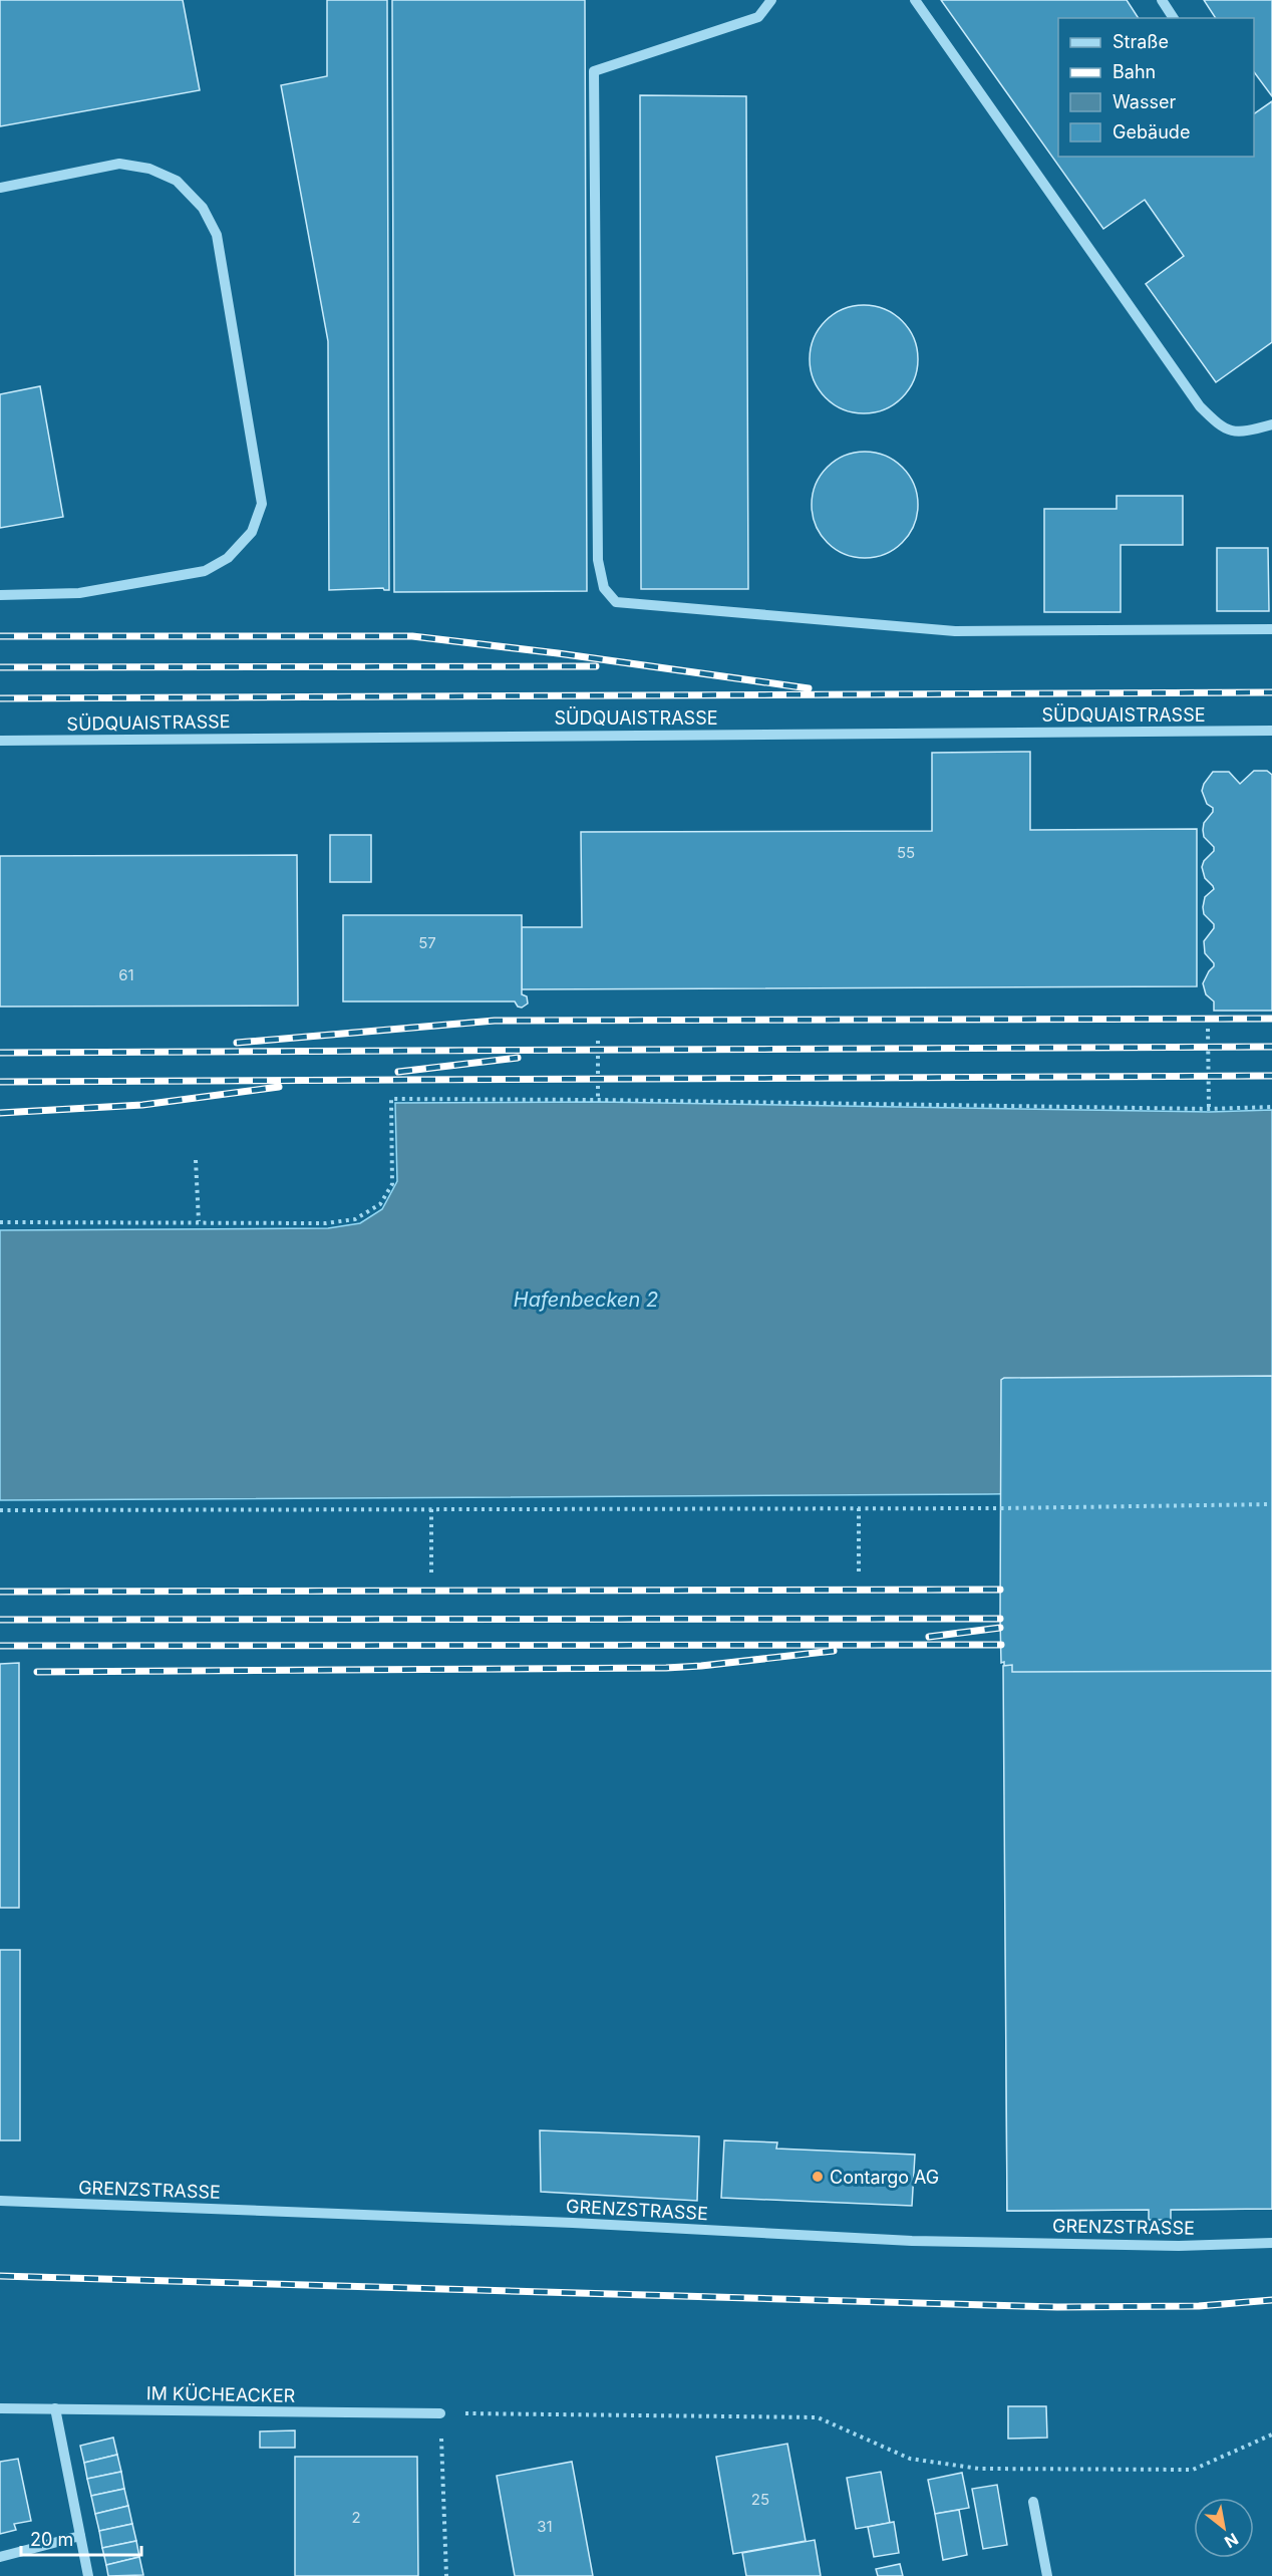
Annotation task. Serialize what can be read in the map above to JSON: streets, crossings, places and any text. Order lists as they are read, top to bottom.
{
  "streets": {
    "street": ["SÜDQUAISTRASSE", "GRENZSTRASSE", "IM KÜCHEACKER"]
  },
  "water": ["Hafenbecken 2"],
  "places": ["Contargo AG"],
  "house_numbers": [
    "55",
    "57",
    "61",
    "25",
    "2",
    "31"
  ],
  "legend": [
    "Straße",
    "Bahn",
    "Wasser",
    "Gebäude"
  ],
  "scale_bar": "20 m",
  "north": "bottom right"
}
